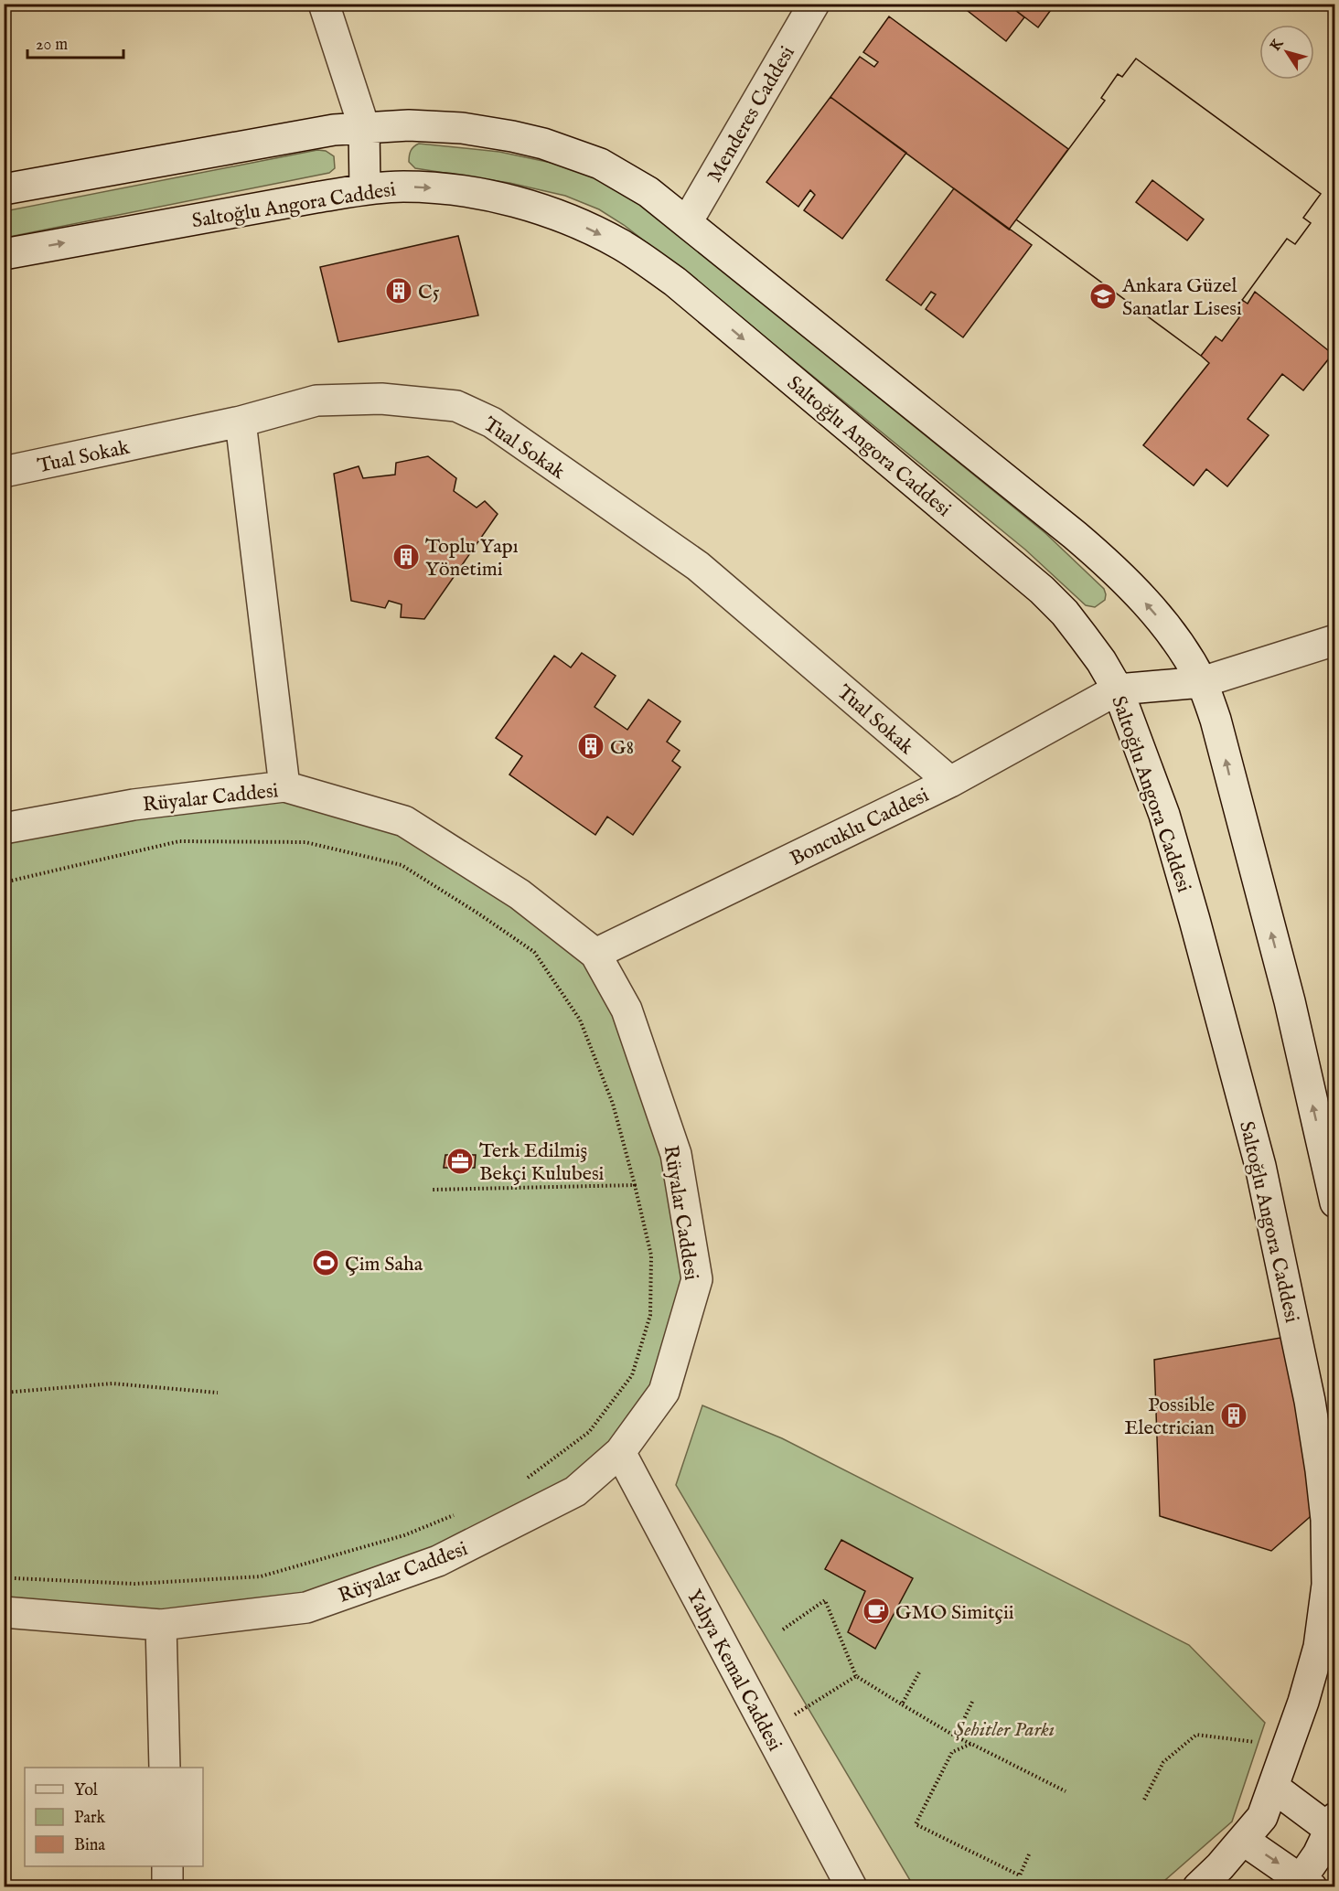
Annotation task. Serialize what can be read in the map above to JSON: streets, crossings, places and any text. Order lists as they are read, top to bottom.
{
  "streets": {
    "street": [
      "Menderes Caddesi",
      "Saltoğlu Angora Caddesi",
      "Tual Sokak",
      "Rüyalar Caddesi",
      "Boncuklu Caddesi",
      "Yahya Kemal Caddesi"
    ]
  },
  "crossings": [
    ["Saltoğlu Angora Caddesi", "Boncuklu Caddesi"],
    ["Tual Sokak", "Boncuklu Caddesi"],
    ["Rüyalar Caddesi", "Boncuklu Caddesi"],
    ["Rüyalar Caddesi", "Yahya Kemal Caddesi"]
  ],
  "parks": ["Şehitler Parkı"],
  "places": {
    "building": [
      "C5",
      "Toplu Yapı Yönetimi",
      "G8",
      "Possible Electrician"
    ],
    "school or university": ["Ankara Güzel Sanatlar Lisesi"],
    "office": ["Terk Edilmiş Bekçi Kulubesi"],
    "sports": ["Çim Saha"],
    "cafe": ["GMO Simitçii"]
  },
  "legend": ["Yol", "Park", "Bina"],
  "scale_bar": "20 m",
  "north": "top left"
}
